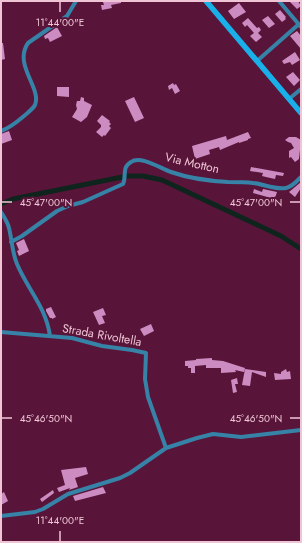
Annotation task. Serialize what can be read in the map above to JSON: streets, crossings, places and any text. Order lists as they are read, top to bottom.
{
  "streets": {
    "street": ["Via Motton", "Strada Rivoltella"]
  },
  "coordinates": ["11°44'00\"E", "45°47'00\"N", "45°46'50\"N"]
}
